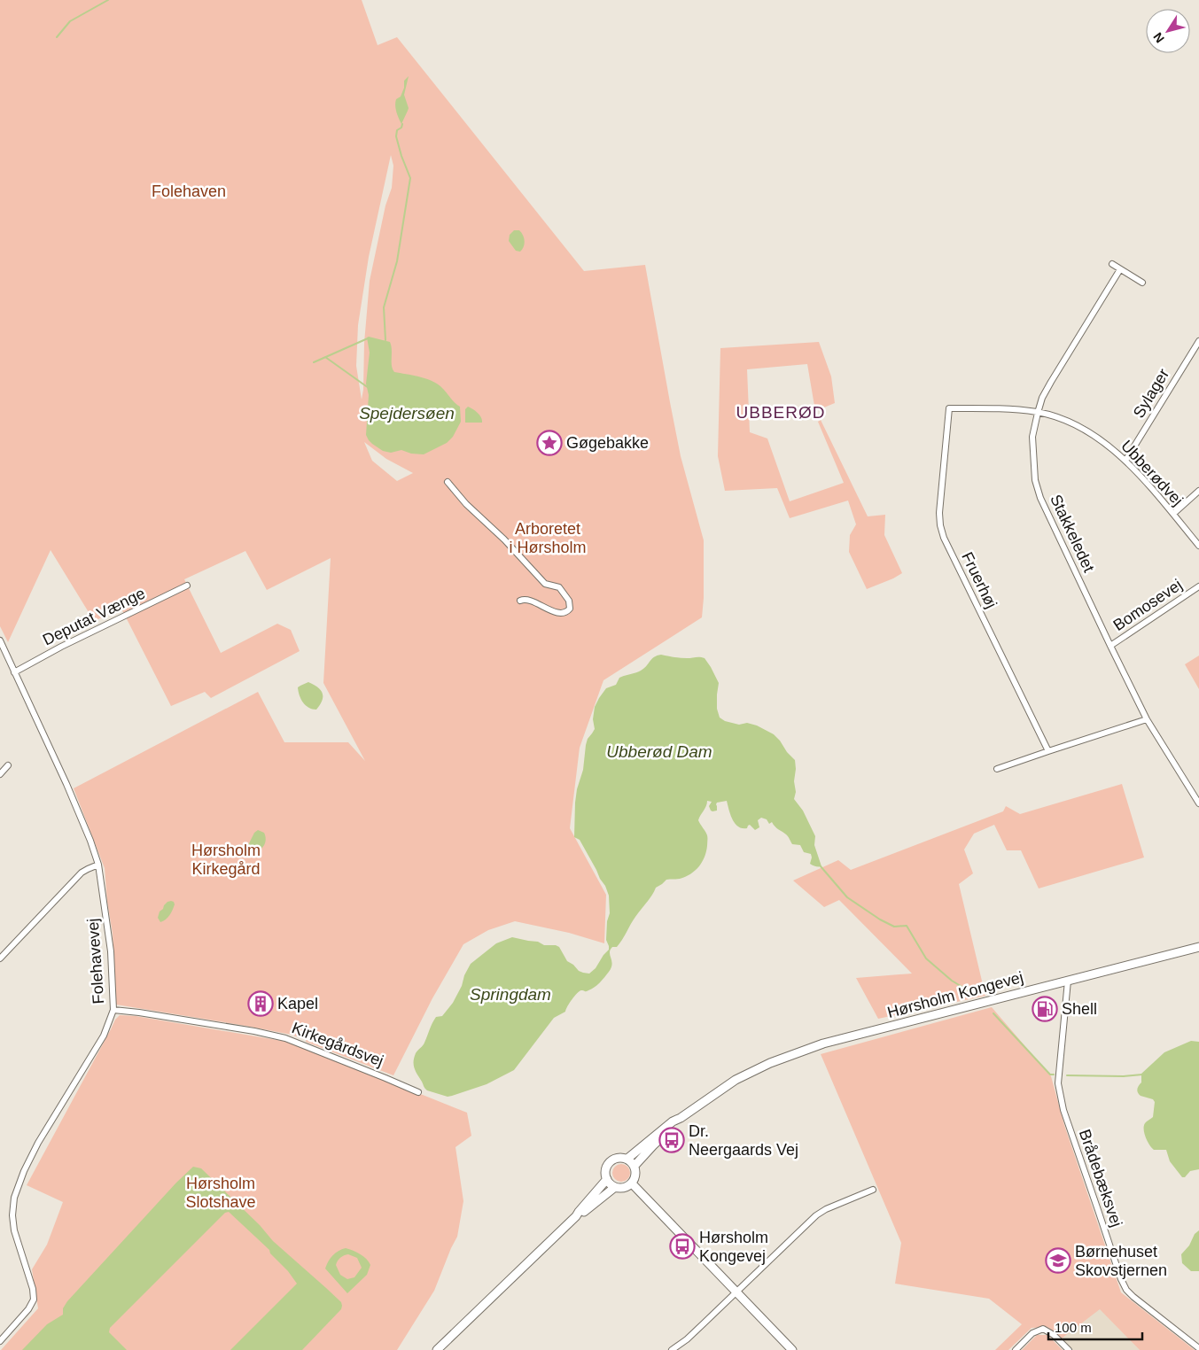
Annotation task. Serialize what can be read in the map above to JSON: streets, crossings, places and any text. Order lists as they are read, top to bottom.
{
  "streets": {
    "main road": ["Hørsholm Kongevej"],
    "street": [
      "Sylager",
      "Ubberødvej",
      "Stakkeledet",
      "Fruerhøj",
      "Bomosevej",
      "Deputat Vænge",
      "Folehavevej",
      "Kirkegårdsvej",
      "Brådebæksvej"
    ]
  },
  "crossings": [
    ["Sylager", "Ubberødvej"],
    ["Ubberødvej", "Stakkeledet"],
    ["Ubberødvej", "Fruerhøj"],
    ["Stakkeledet", "Bomosevej"],
    ["Deputat Vænge", "Folehavevej"],
    ["Folehavevej", "Kirkegårdsvej"],
    ["Hørsholm Kongevej", "Brådebæksvej"]
  ],
  "districts": ["UBBERØD"],
  "water": ["Spejdersøen", "Ubberød Dam", "Springdam"],
  "parks": [
    "Folehaven",
    "Arboretet i Hørsholm",
    "Hørsholm Kirkegård",
    "Hørsholm Slotshave"
  ],
  "places": {
    "place": ["Gøgebakke"],
    "building": ["Kapel"],
    "fuel station": ["Shell"],
    "bus stop": ["Dr. Neergaards Vej", "Hørsholm Kongevej"],
    "school or university": ["Børnehuset Skovstjernen"]
  },
  "scale_bar": "100 m",
  "north": "bottom left"
}
